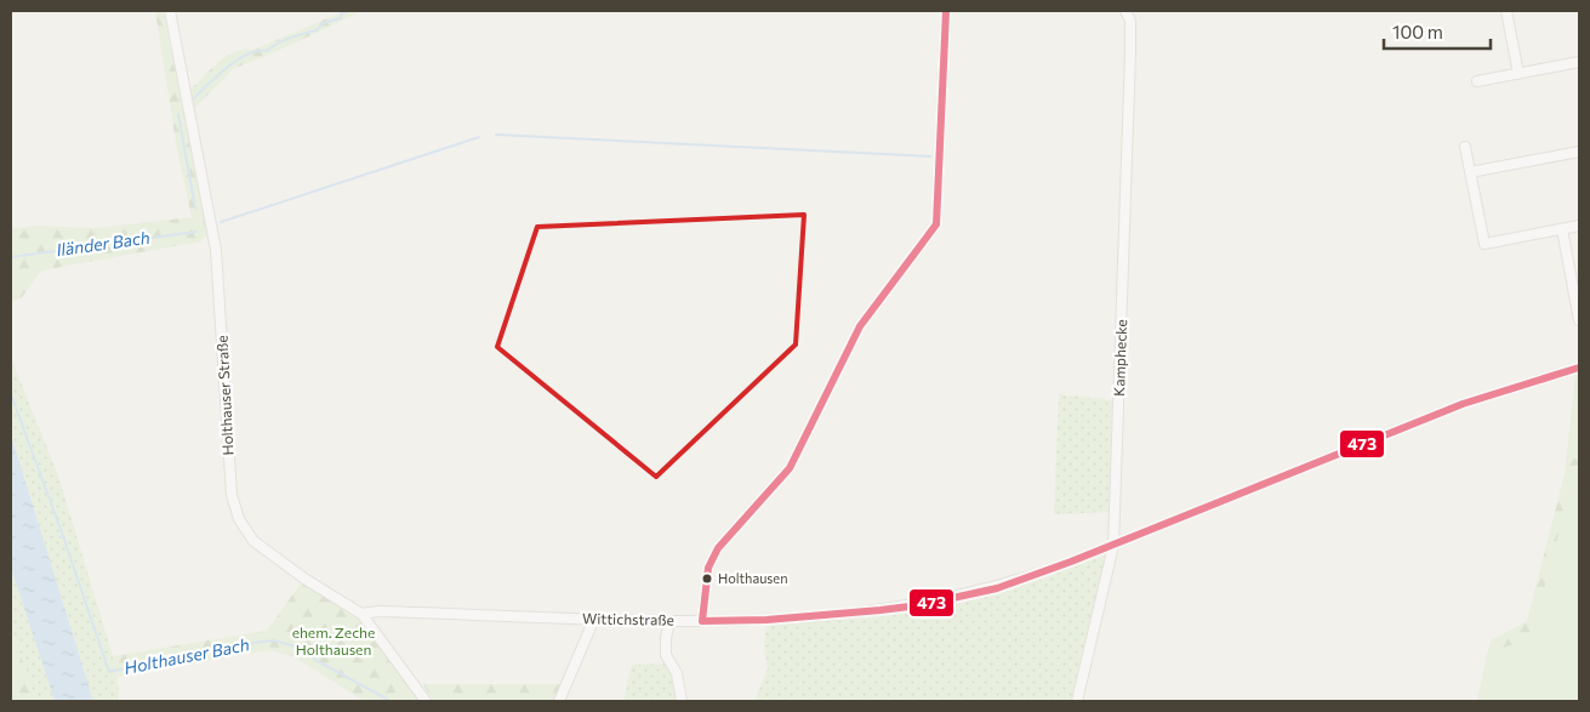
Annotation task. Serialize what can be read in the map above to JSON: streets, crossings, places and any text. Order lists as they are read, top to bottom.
{
  "streets": {
    "street": ["Kamphecke", "Holthauser Straße", "Wittichstraße"]
  },
  "crossings": [
    ["Kamphecke", "Wittichstraße"],
    ["Holthauser Straße", "Wittichstraße"]
  ],
  "water": ["Iländer Bach", "Holthauser Bach"],
  "parks": ["ehem. Zeche Holthausen"],
  "places": ["Holthausen"],
  "lines": ["transit line 473"],
  "scale_bar": "100 m"
}
